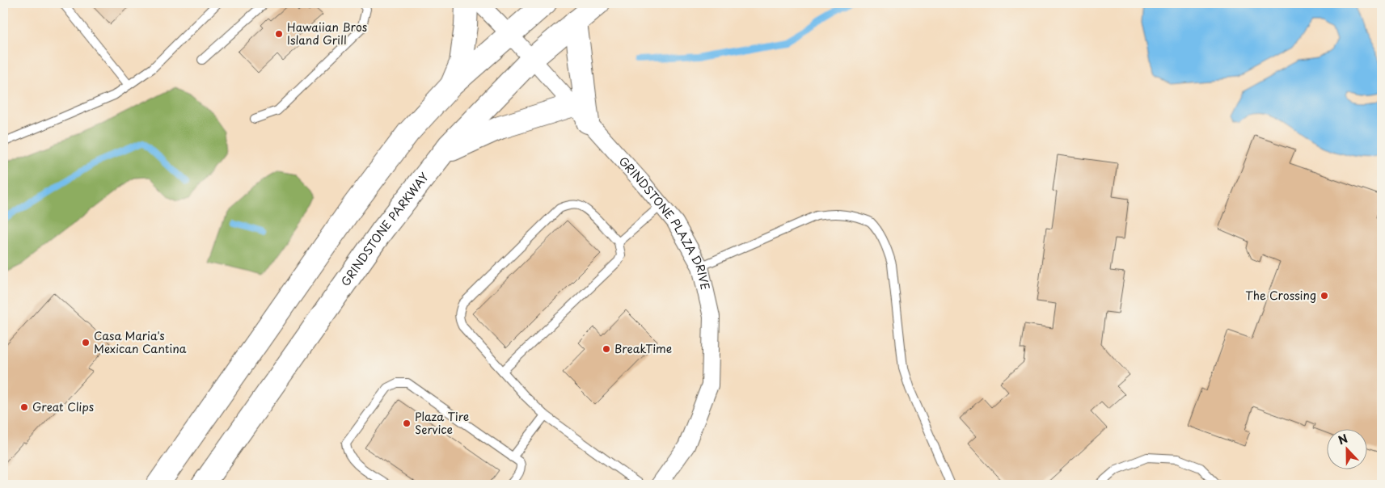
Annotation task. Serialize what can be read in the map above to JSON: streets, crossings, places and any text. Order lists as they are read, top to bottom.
{
  "streets": {
    "main road": ["GRINDSTONE PARKWAY"],
    "street": ["GRINDSTONE PLAZA DRIVE"]
  },
  "crossings": [
    ["GRINDSTONE PLAZA DRIVE", "GRINDSTONE PARKWAY"]
  ],
  "places": [
    "Hawaiian Bros Island Grill",
    "The Crossing",
    "Casa Maria's Mexican Cantina",
    "BreakTime",
    "Great Clips",
    "Plaza Tire Service"
  ],
  "north": "top"
}
